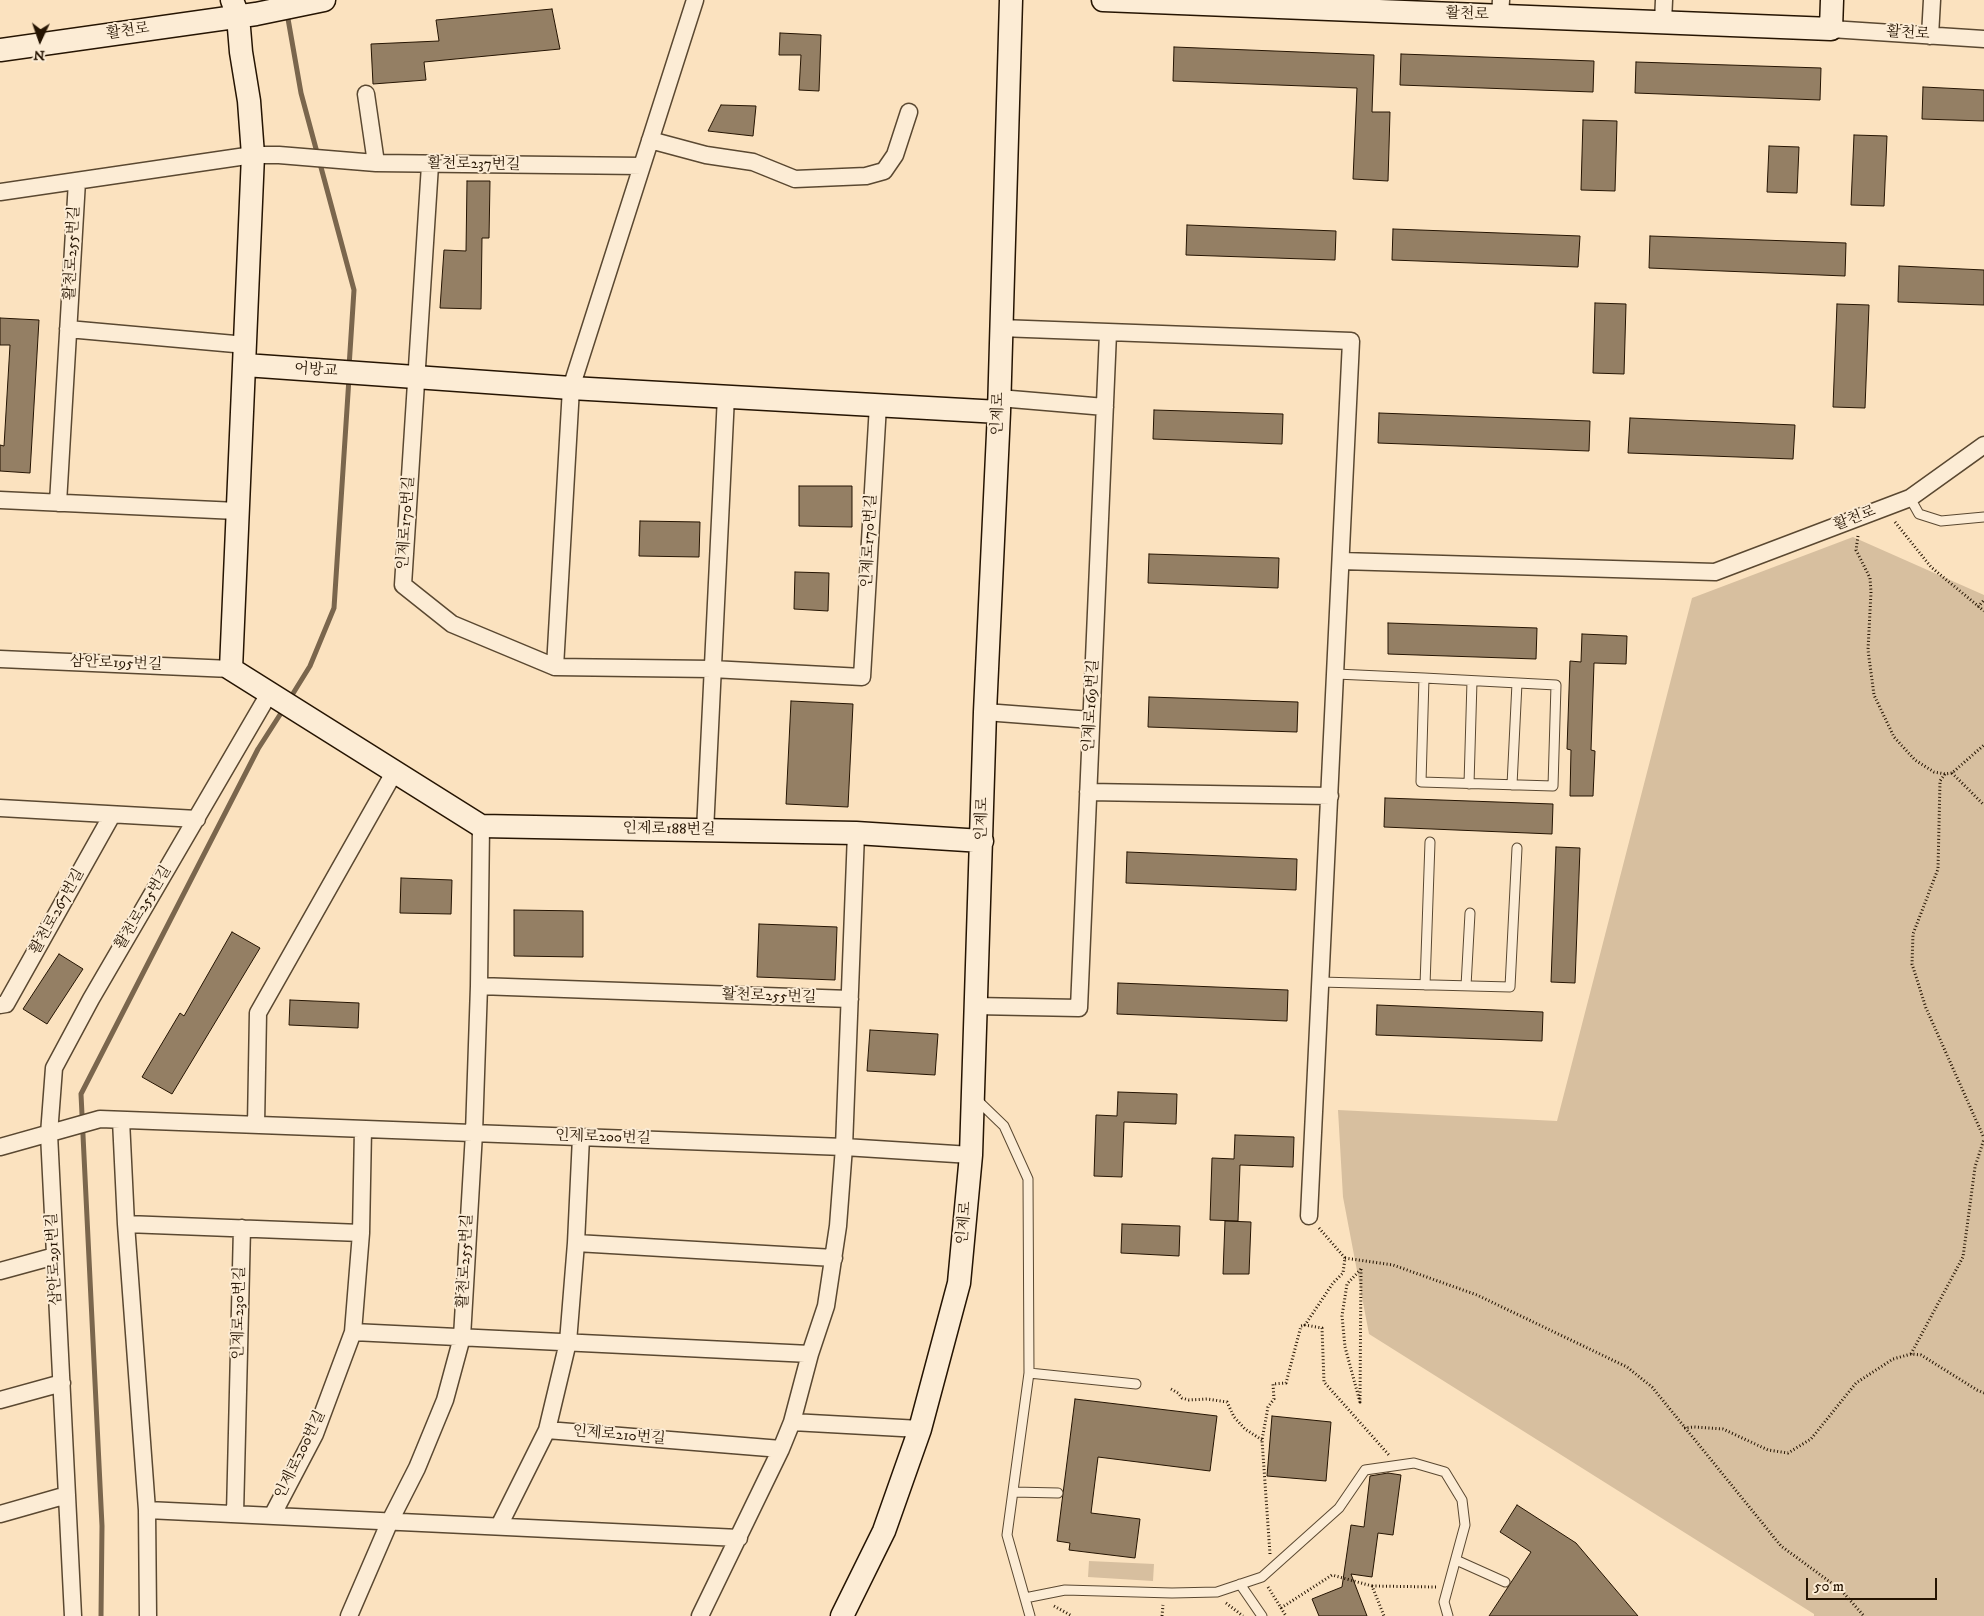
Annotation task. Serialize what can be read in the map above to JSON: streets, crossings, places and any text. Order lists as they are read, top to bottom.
{
  "streets": {
    "street": [
      "활천로",
      "활천로237번길",
      "활천로255번길",
      "어방교",
      "인제로",
      "인제로170번길",
      "삼안로195번길",
      "인제로169번길",
      "인제로188번길",
      "활천로267번길",
      "인제로200번길",
      "삼안로291번길",
      "인제로230번길",
      "인제로210번길"
    ]
  },
  "crossings": [
    ["활천로255번길", "인제로188번길"],
    ["활천로255번길", "인제로200번길"],
    ["활천로255번길", "삼안로291번길"],
    ["어방교", "인제로170번길"],
    ["인제로", "인제로169번길"],
    ["인제로", "인제로188번길"],
    ["인제로", "인제로200번길"],
    ["인제로200번길", "삼안로291번길"]
  ],
  "scale_bar": "50 m",
  "north": "bottom"
}
